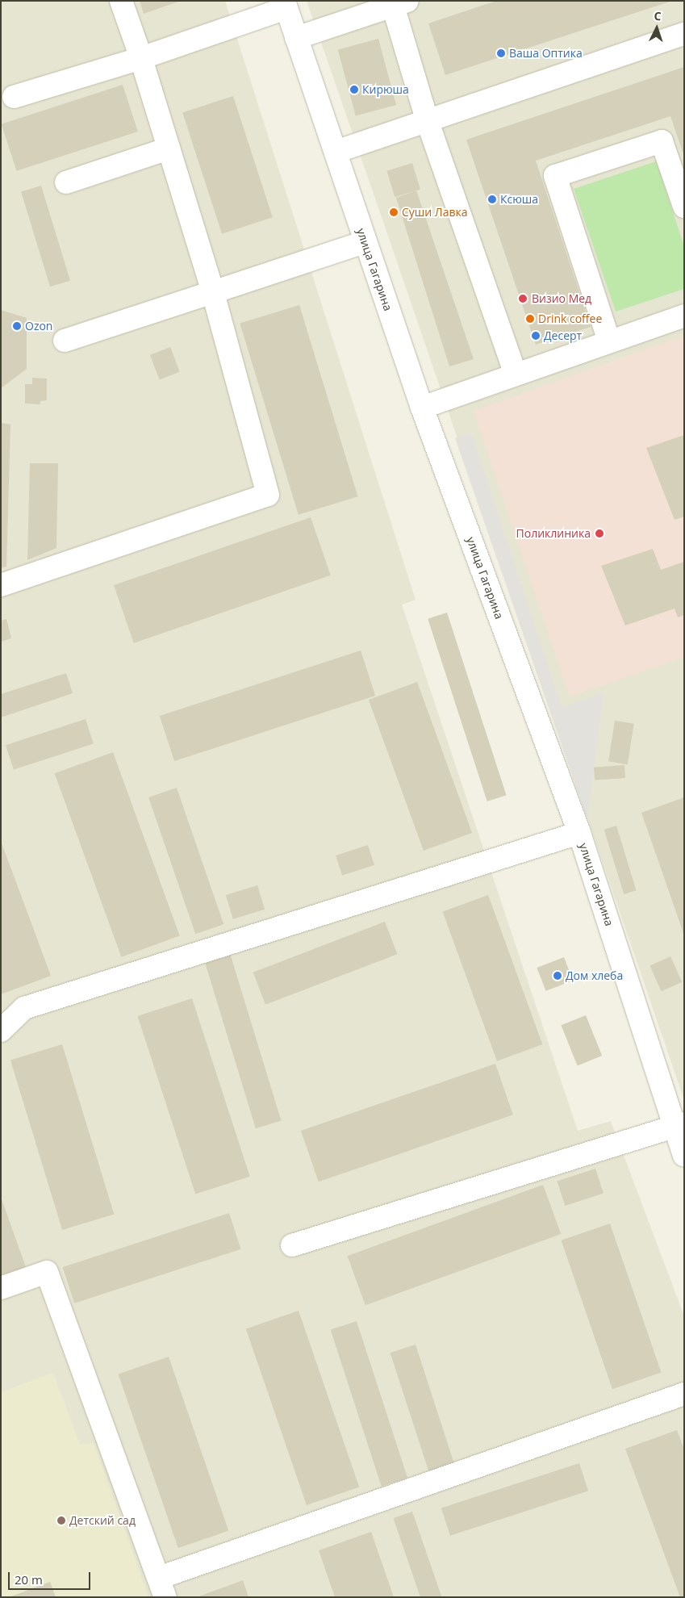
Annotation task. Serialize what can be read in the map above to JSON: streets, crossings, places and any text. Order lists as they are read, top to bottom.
{
  "streets": {
    "street": ["улица Гагарина"]
  },
  "places": [
    "Ваша Оптика",
    "Кирюша",
    "Ксюша",
    "Суши Лавка",
    "Визио Мед",
    "Drink coffee",
    "Ozon",
    "Десерт",
    "Поликлиника",
    "Дом хлеба",
    "Детский сад"
  ],
  "scale_bar": "20 m",
  "north": "top"
}
